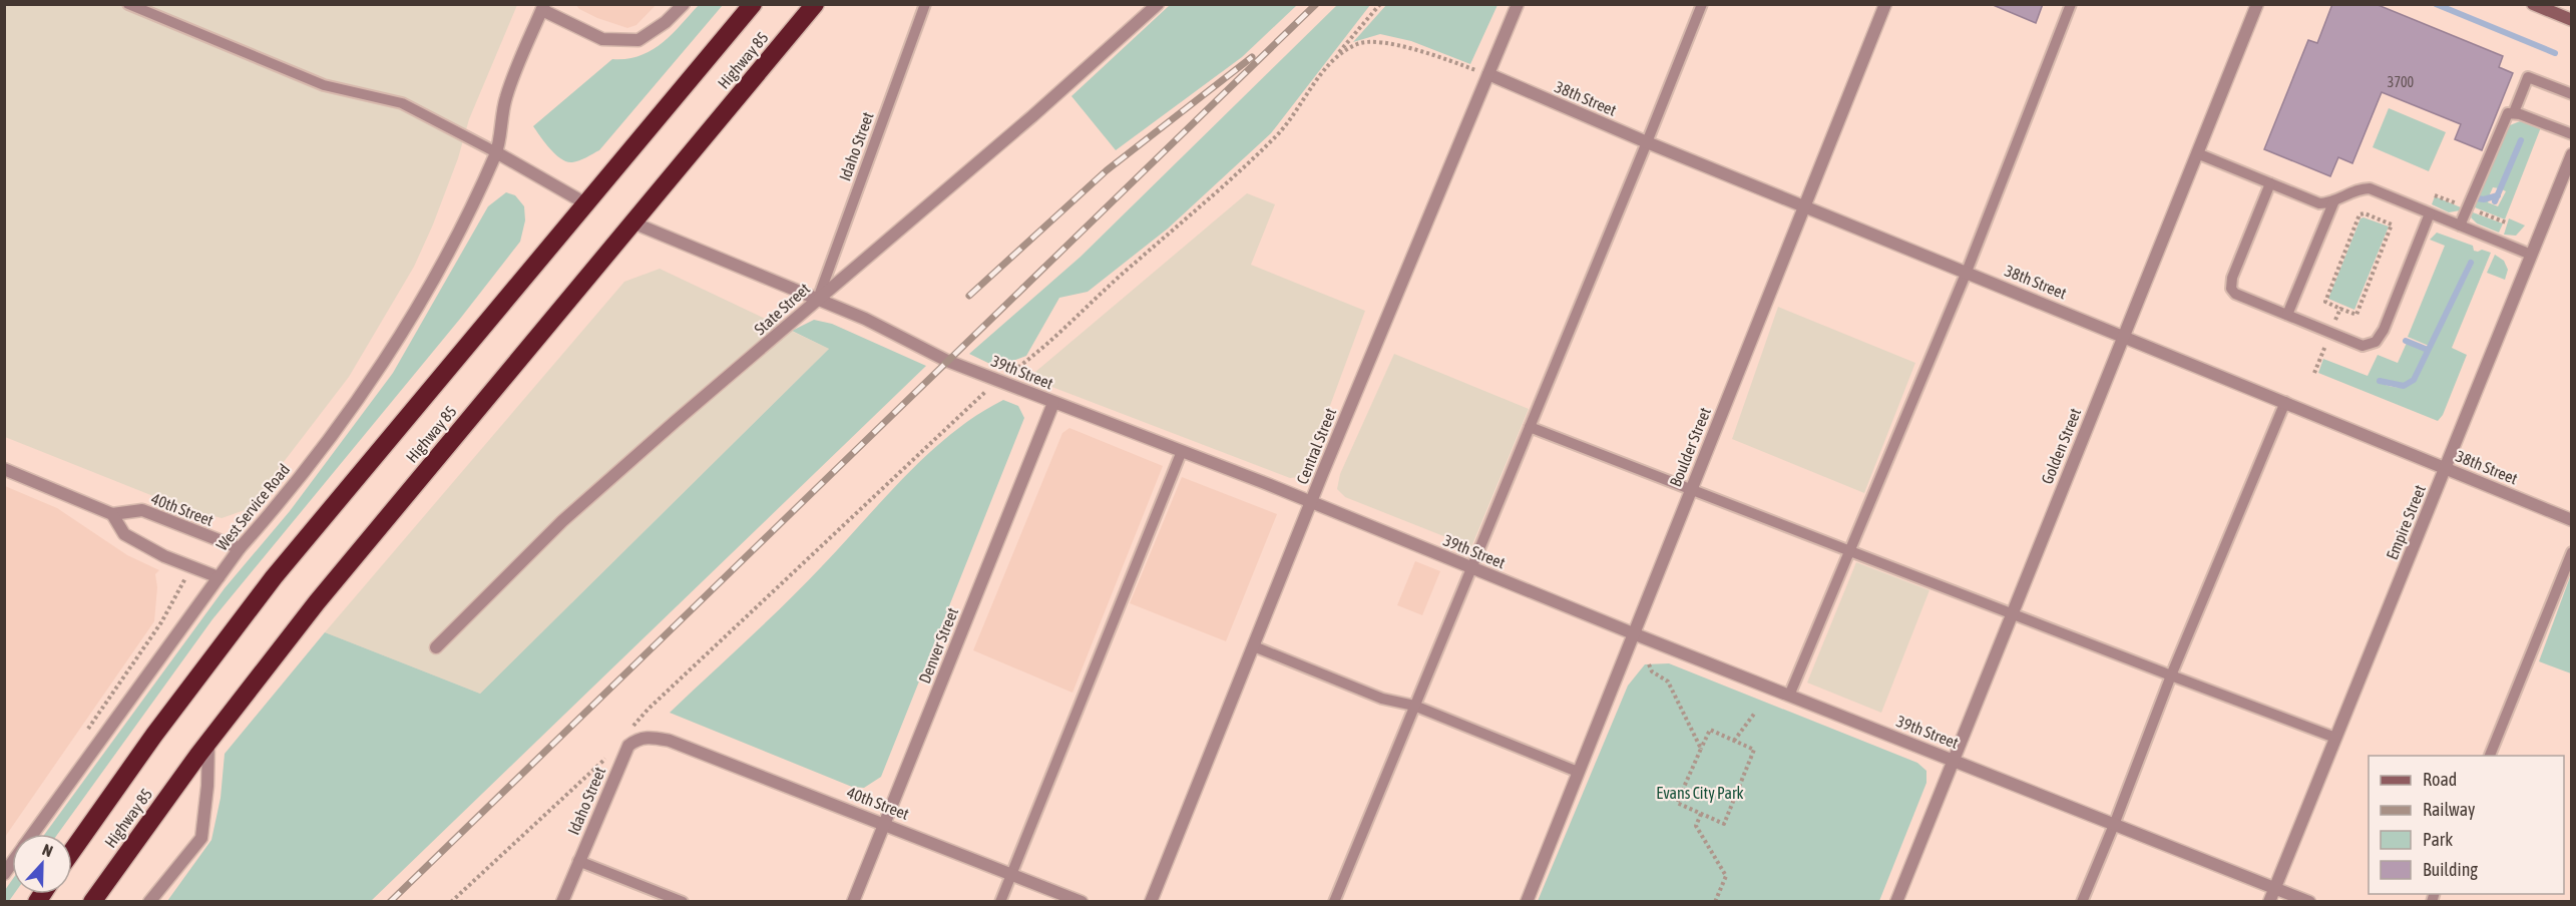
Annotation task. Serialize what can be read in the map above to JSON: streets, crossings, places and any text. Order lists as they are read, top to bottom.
{
  "streets": {
    "highway": ["Highway 85"],
    "street": [
      "38th Street",
      "Idaho Street",
      "State Street",
      "39th Street",
      "Central Street",
      "Golden Street",
      "Boulder Street",
      "West Service Road",
      "40th Street",
      "Empire Street",
      "Denver Street"
    ]
  },
  "crossings": [
    ["Highway 85", "39th Street"],
    ["38th Street", "Central Street"],
    ["38th Street", "Golden Street"],
    ["38th Street", "Boulder Street"],
    ["38th Street", "Empire Street"],
    ["Idaho Street", "State Street"],
    ["Idaho Street", "39th Street"],
    ["Idaho Street", "40th Street"],
    ["State Street", "39th Street"],
    ["39th Street", "Central Street"],
    ["39th Street", "Golden Street"],
    ["39th Street", "Boulder Street"],
    ["39th Street", "Empire Street"],
    ["39th Street", "Denver Street"],
    ["West Service Road", "40th Street"],
    ["40th Street", "Denver Street"]
  ],
  "parks": ["Evans City Park"],
  "house_numbers": ["3700"],
  "legend": [
    "Road",
    "Railway",
    "Park",
    "Building"
  ],
  "north": "top"
}
